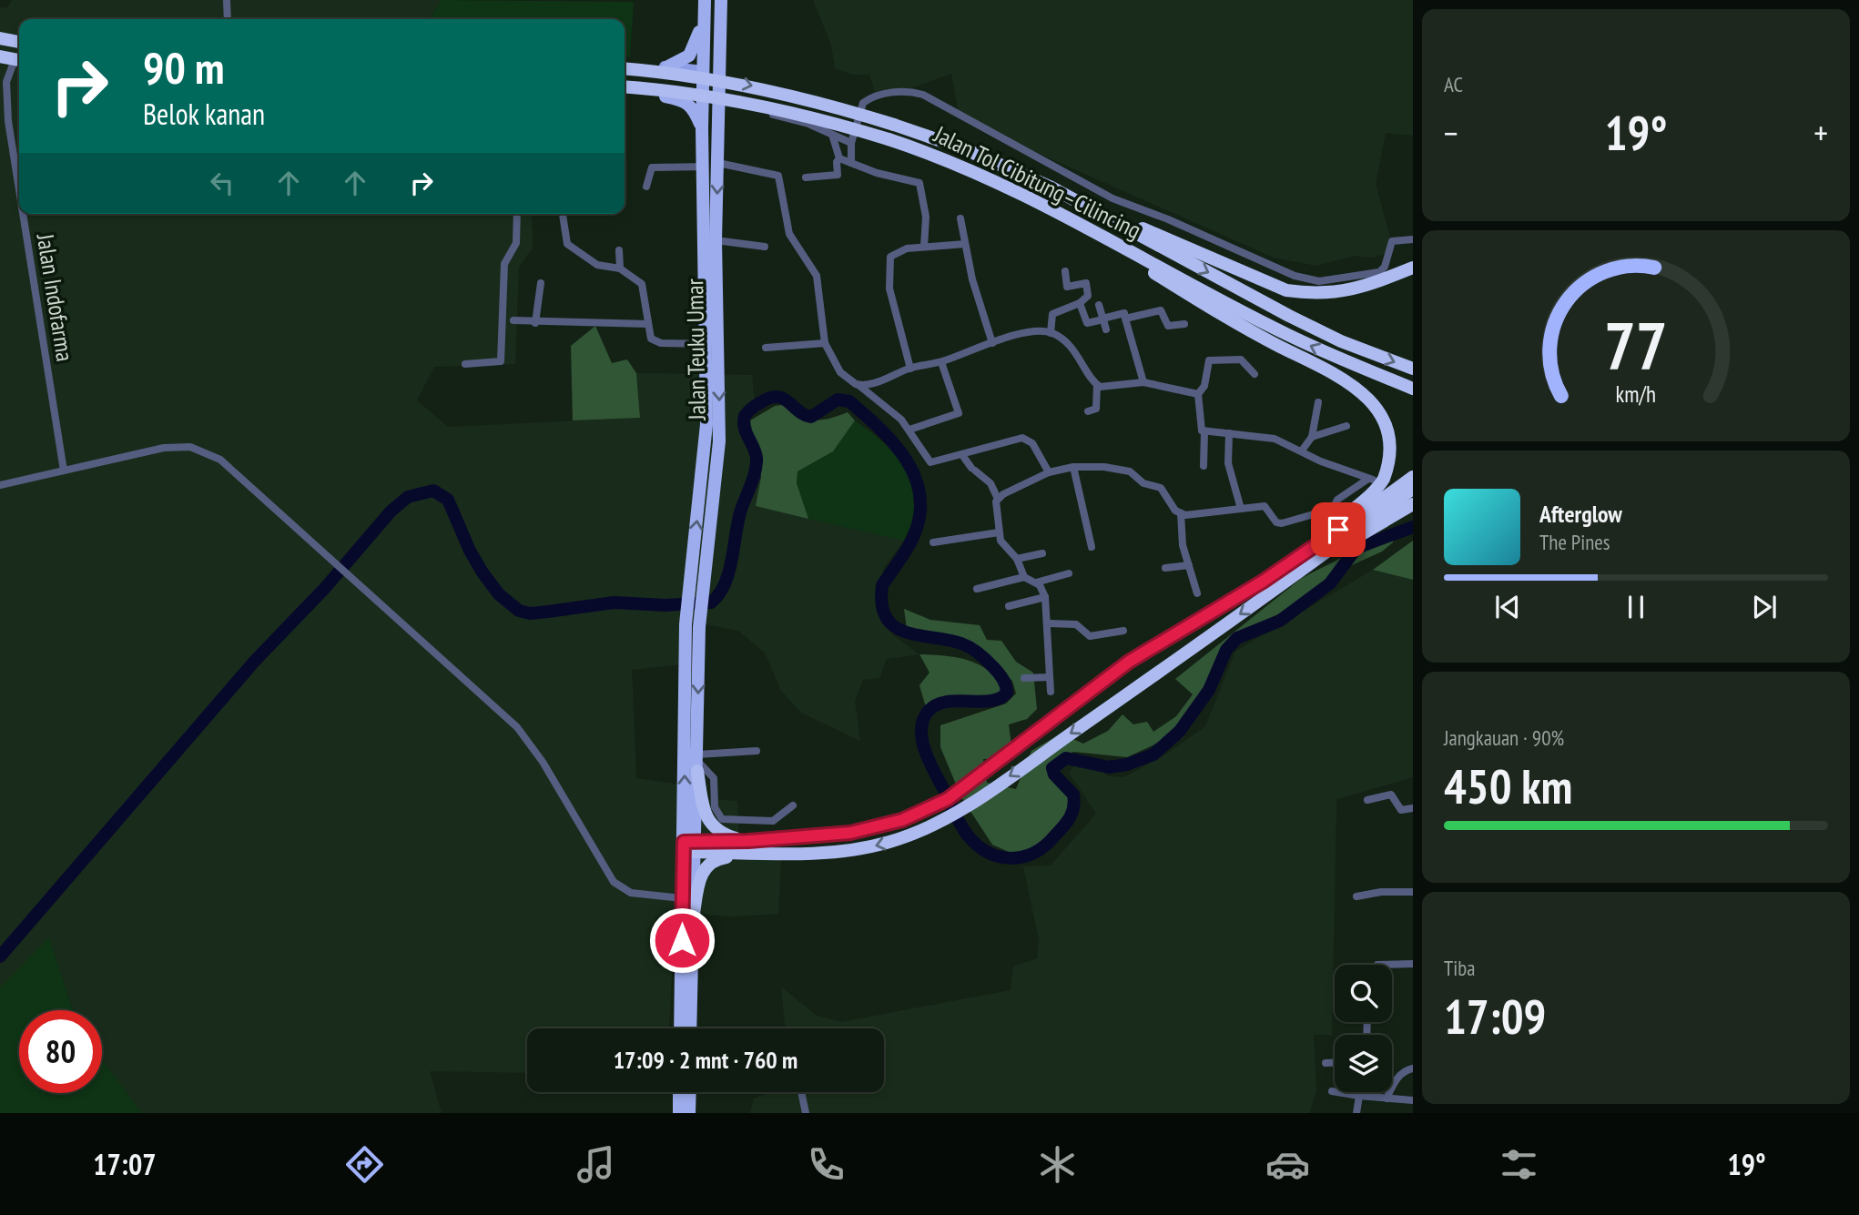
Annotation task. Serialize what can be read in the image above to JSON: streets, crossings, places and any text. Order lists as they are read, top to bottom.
{
  "streets": {
    "highway": ["Jalan Tol Cibitung–Cilincing", "Jalan Teuku Umar"],
    "street": ["Jalan Indofarma"]
  },
  "page": {
    "tile": [
      "AC",
      ["Jangkauan · 90%", "450 km"],
      ["Tiba", "17:09"]
    ],
    "turn": ["90 m", "Belok kanan"],
    "heat": ["−", "19°", "+"],
    "song": ["Afterglow", "The Pines"],
    "limit": "80",
    "trip": "17:09 · 2 mnt · 760 m",
    "tabs": ["17:07", "19°"],
    "gauge": ["77", "km/h"]
  }
}
